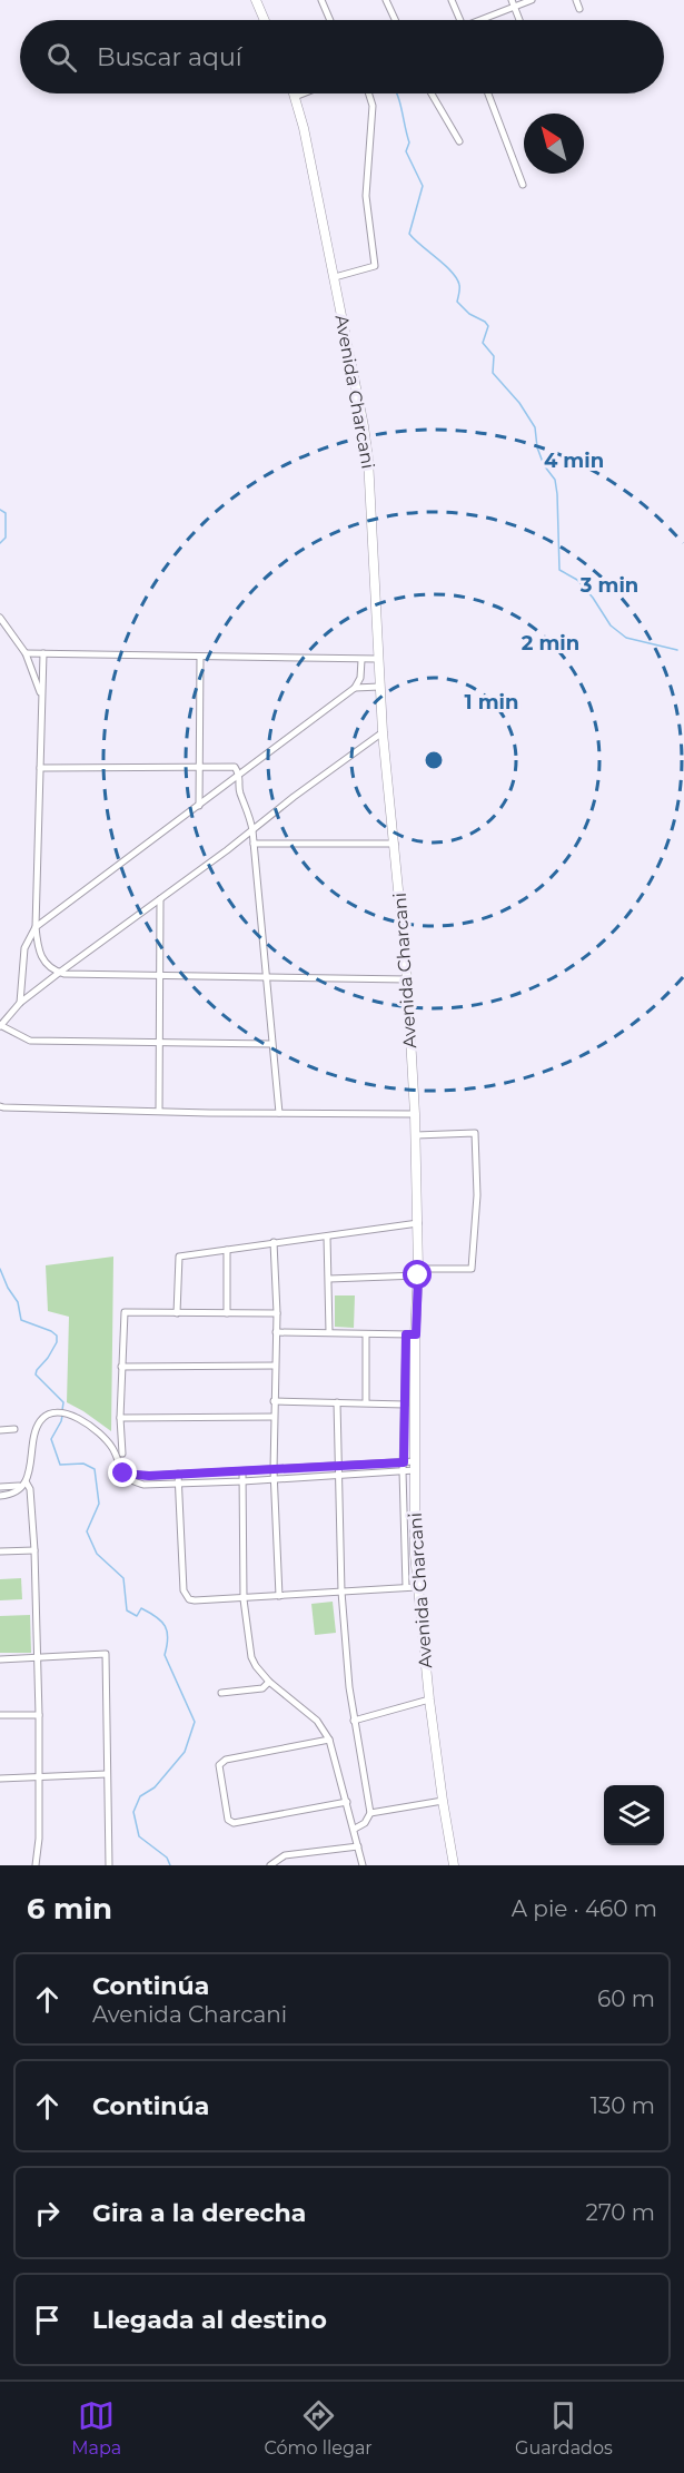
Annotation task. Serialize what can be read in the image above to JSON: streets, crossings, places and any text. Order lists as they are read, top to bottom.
{
  "streets": {
    "main road": ["Avenida Charcani"]
  },
  "north": "top left",
  "page": {
    "search": "Buscar aquí",
    "heading": ["6 min", "A pie · 460 m"],
    "list": [
      ["Continúa", "Avenida Charcani", "60 m"],
      ["Continúa", "130 m"],
      ["Gira a la derecha", "270 m"],
      "Llegada al destino"
    ],
    "nav": ["Mapa", "Cómo llegar", "Guardados"]
  },
  "rings": [
    "4 min",
    "3 min",
    "2 min",
    "1 min"
  ]
}
